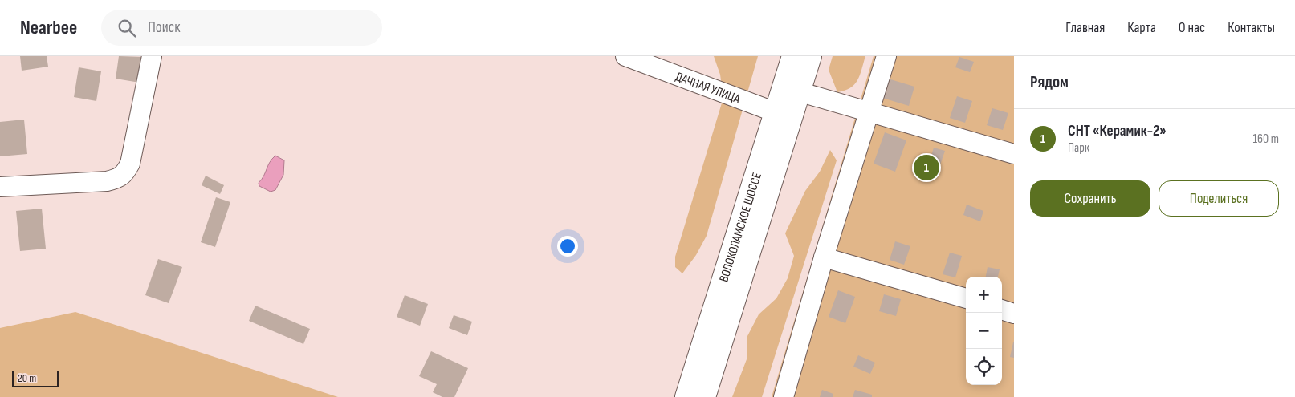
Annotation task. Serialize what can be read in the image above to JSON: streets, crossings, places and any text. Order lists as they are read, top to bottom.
{
  "streets": {
    "main road": ["ВОЛОКОЛАМСКОЕ ШОССЕ"],
    "street": ["ДАЧНАЯ УЛИЦА"]
  },
  "crossings": [
    ["ДАЧНАЯ УЛИЦА", "ВОЛОКОЛАМСКОЕ ШОССЕ"]
  ],
  "scale_bar": "20 m",
  "page": {
    "header": "Nearbee",
    "search": "Поиск",
    "nav": [
      "Главная",
      "Карта",
      "О нас",
      "Контакты"
    ],
    "heading": "Рядом",
    "list": [
      {
        "mark": "1",
        "name": "СНТ «Керамик-2»",
        "note": "Парк",
        "value": "160 m"
      }
    ],
    "pins": "1",
    "buttons": ["Сохранить", "Поделиться"],
    "map_buttons": ["+", "−"],
    "scale": "20 m"
  }
}
